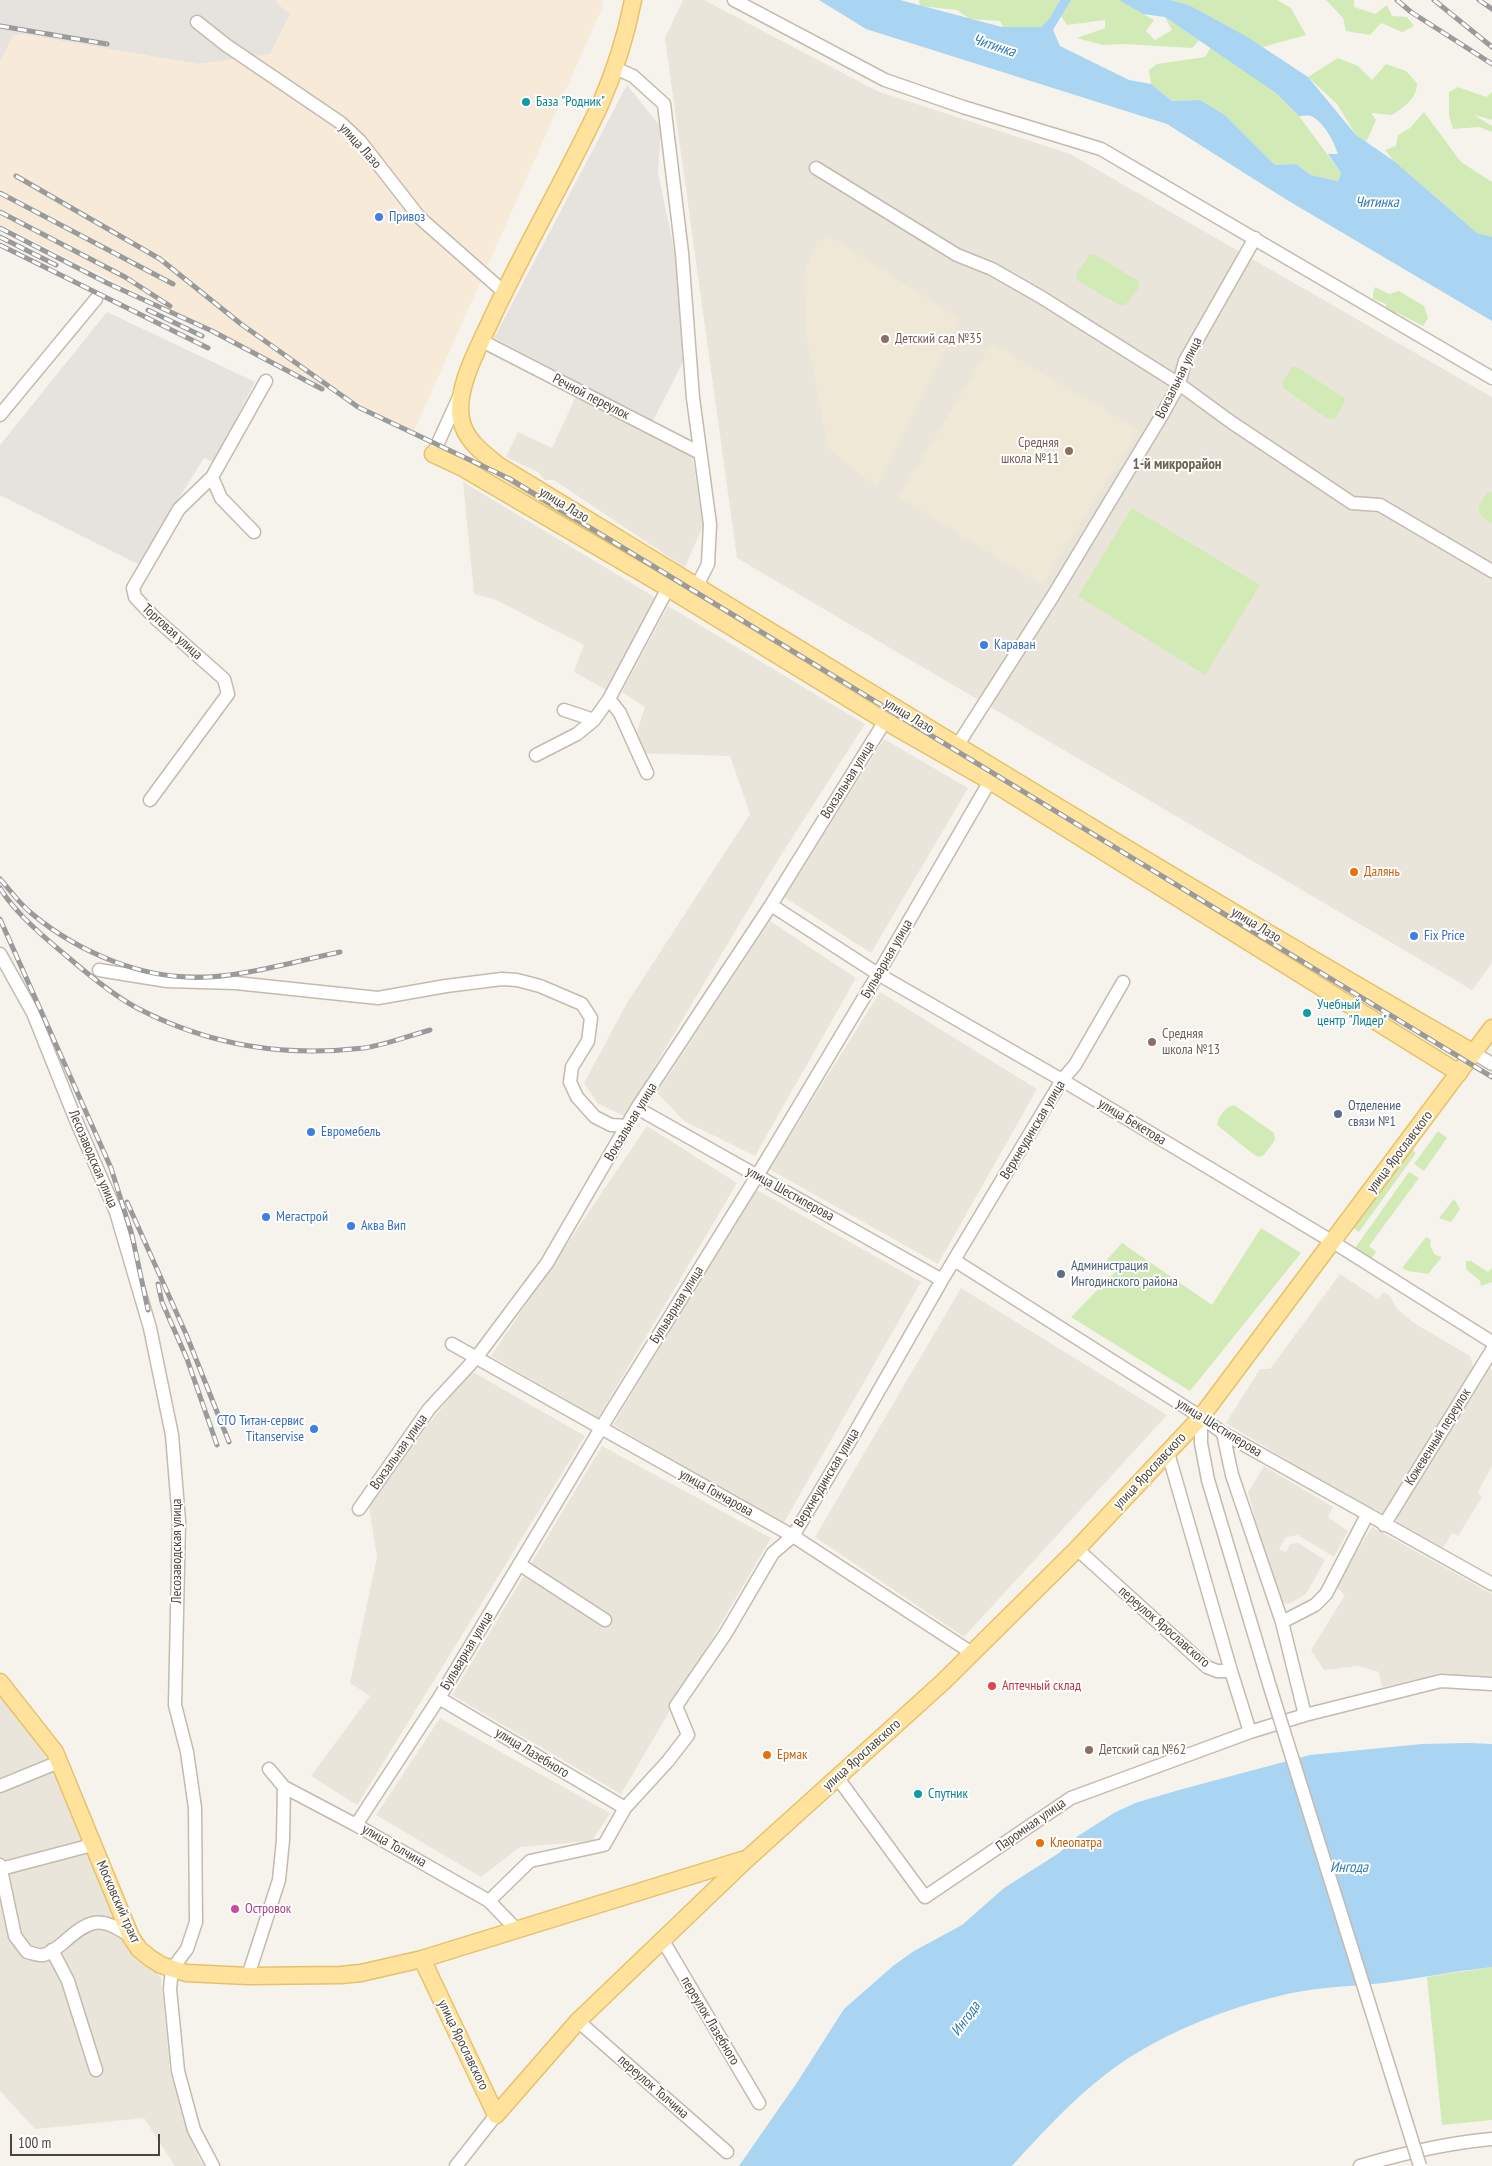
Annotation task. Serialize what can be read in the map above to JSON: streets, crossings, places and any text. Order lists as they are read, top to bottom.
{
  "streets": {
    "main road": ["улица Лазо", "улица Ярославского", "Московский тракт"],
    "street": [
      "Вокзальная улица",
      "Речной переулок",
      "Торговая улица",
      "Бульварная улица",
      "улица Бекетова",
      "Верхнеудинская улица",
      "Лесозаводская улица",
      "улица Шестиперова",
      "Кожевенный переулок",
      "улица Гончарова",
      "переулок Ярославского",
      "улица Лазебного",
      "Паромная улица",
      "улица Толчина",
      "переулок Лазебного",
      "переулок Толчина"
    ]
  },
  "crossings": [
    ["улица Лазо", "Вокзальная улица"],
    ["улица Лазо", "Речной переулок"],
    ["улица Лазо", "Бульварная улица"],
    ["улица Лазо", "улица Ярославского"],
    ["Вокзальная улица", "улица Бекетова"],
    ["Вокзальная улица", "улица Шестиперова"],
    ["Вокзальная улица", "улица Гончарова"],
    ["Бульварная улица", "улица Бекетова"],
    ["Бульварная улица", "улица Шестиперова"],
    ["Бульварная улица", "улица Гончарова"],
    ["Бульварная улица", "улица Лазебного"],
    ["Бульварная улица", "улица Толчина"],
    ["улица Бекетова", "Верхнеудинская улица"],
    ["улица Бекетова", "улица Ярославского"],
    ["Верхнеудинская улица", "улица Шестиперова"],
    ["Верхнеудинская улица", "улица Гончарова"],
    ["Верхнеудинская улица", "улица Лазебного"],
    ["Верхнеудинская улица", "улица Толчина"],
    ["улица Ярославского", "улица Шестиперова"],
    ["улица Ярославского", "улица Гончарова"],
    ["улица Ярославского", "переулок Ярославского"],
    ["улица Ярославского", "Паромная улица"],
    ["улица Ярославского", "улица Толчина"],
    ["улица Ярославского", "Московский тракт"],
    ["улица Ярославского", "переулок Лазебного"],
    ["улица Ярославского", "переулок Толчина"],
    ["Лесозаводская улица", "Московский тракт"],
    ["улица Шестиперова", "Кожевенный переулок"]
  ],
  "districts": ["1-й микрорайон"],
  "water": ["Читинка", "Ингода"],
  "places": [
    "База \"Родник\"",
    "Привоз",
    "Детский сад №35",
    "Средняя школа №11",
    "Караван",
    "Далянь",
    "Fix Price",
    "Учебный центр \"Лидер\"",
    "Средняя школа №13",
    "Отделение связи №1",
    "Евромебель",
    "Мегастрой",
    "Аква Вип",
    "Администрация Ингодинского района",
    "СТО Титан-сервис Titanservise",
    "Аптечный склад",
    "Детский сад №62",
    "Ермак",
    "Спутник",
    "Клеопатра",
    "Островок"
  ],
  "scale_bar": "100 m"
}
